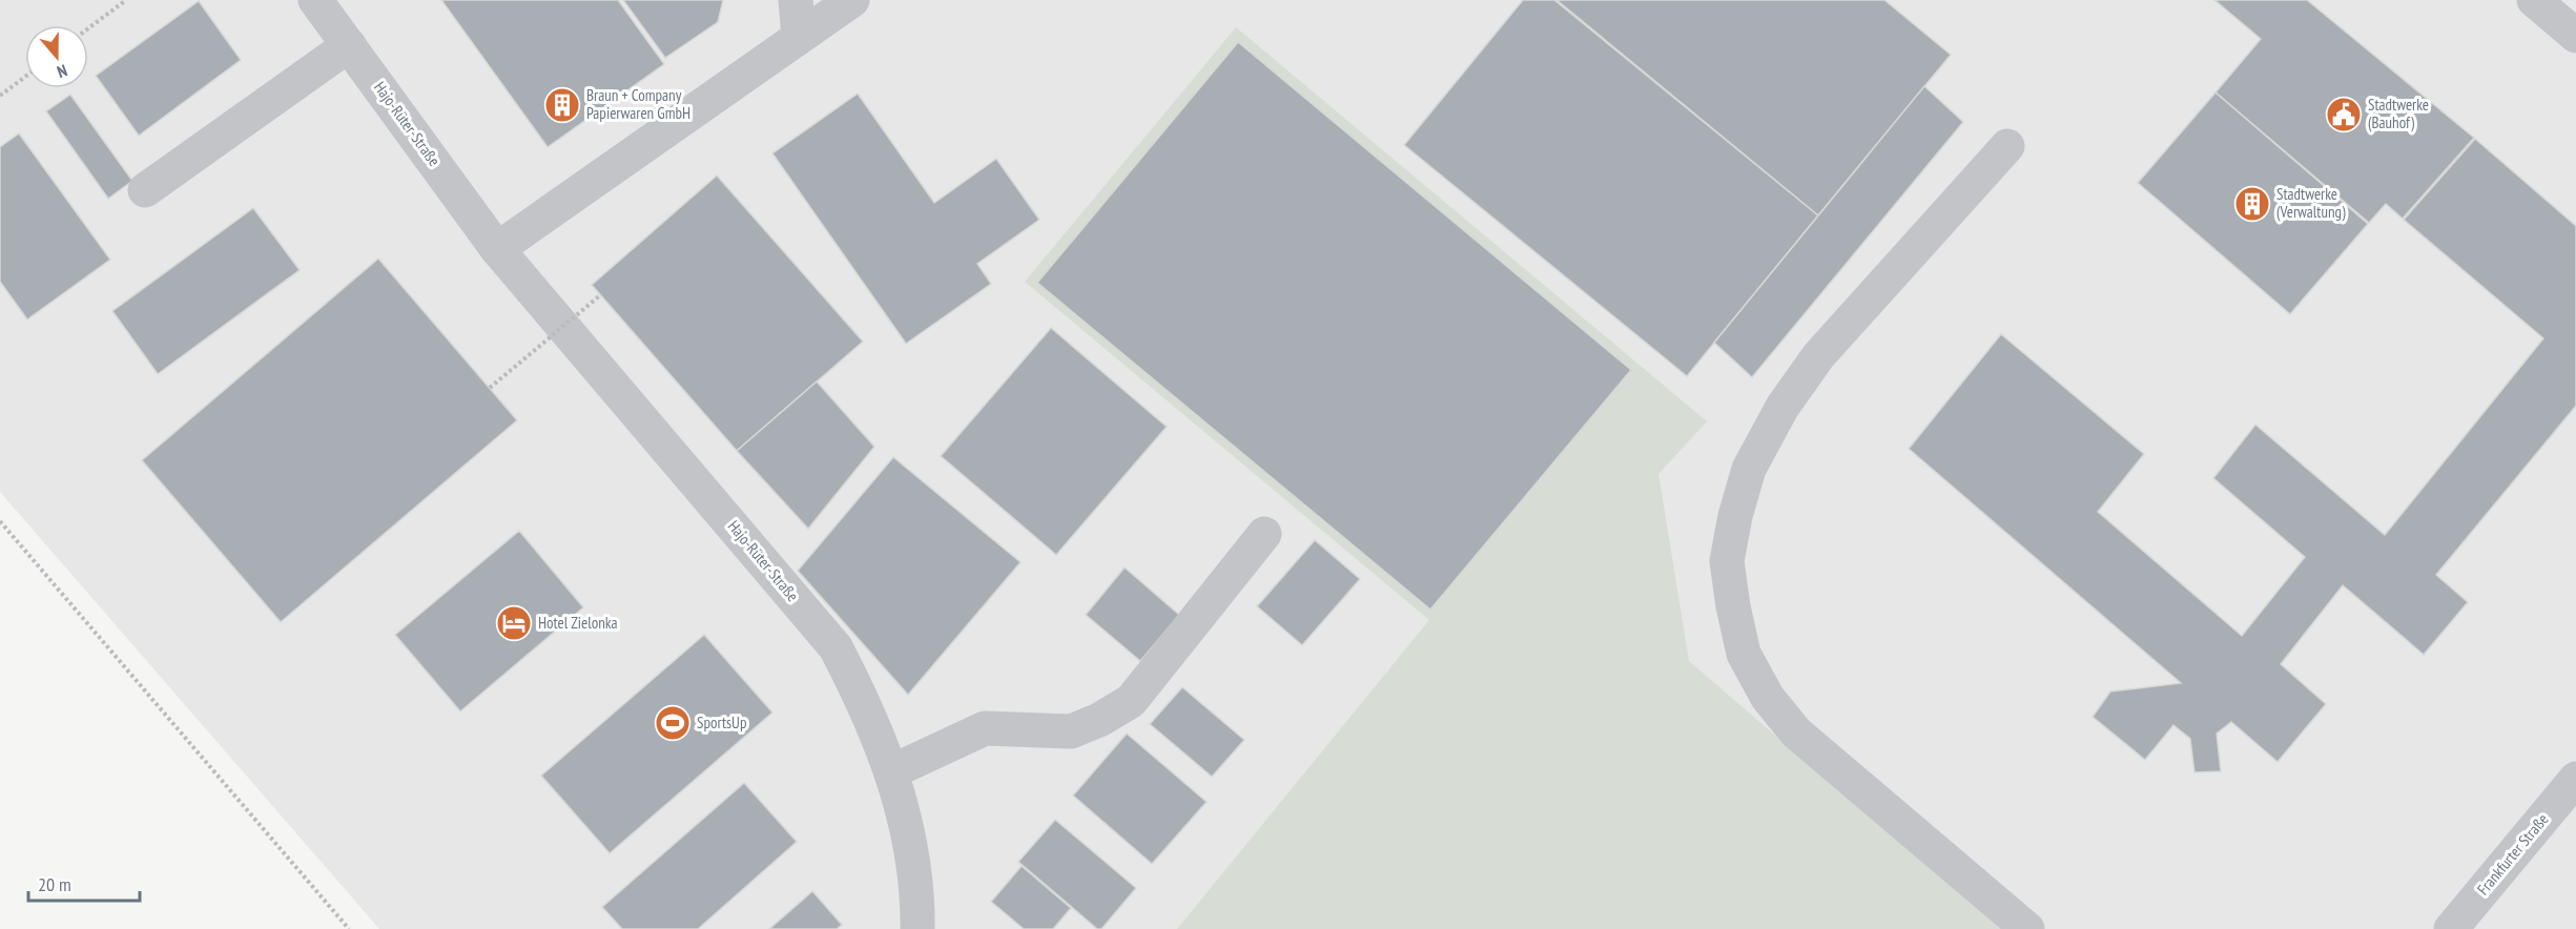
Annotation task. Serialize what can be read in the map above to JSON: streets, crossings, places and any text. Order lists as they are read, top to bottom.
{
  "streets": {
    "street": ["Hajo-Rüter-Straße", "Frankfurter Straße"]
  },
  "places": {
    "building": ["Braun + Company Papierwaren GmbH", "Stadtwerke (Verwaltung)"],
    "public building": ["Stadtwerke (Bauhof)"],
    "hotel": ["Hotel Zielonka"],
    "sports": ["SportsUp"]
  },
  "scale_bar": "20 m",
  "north": "bottom"
}
